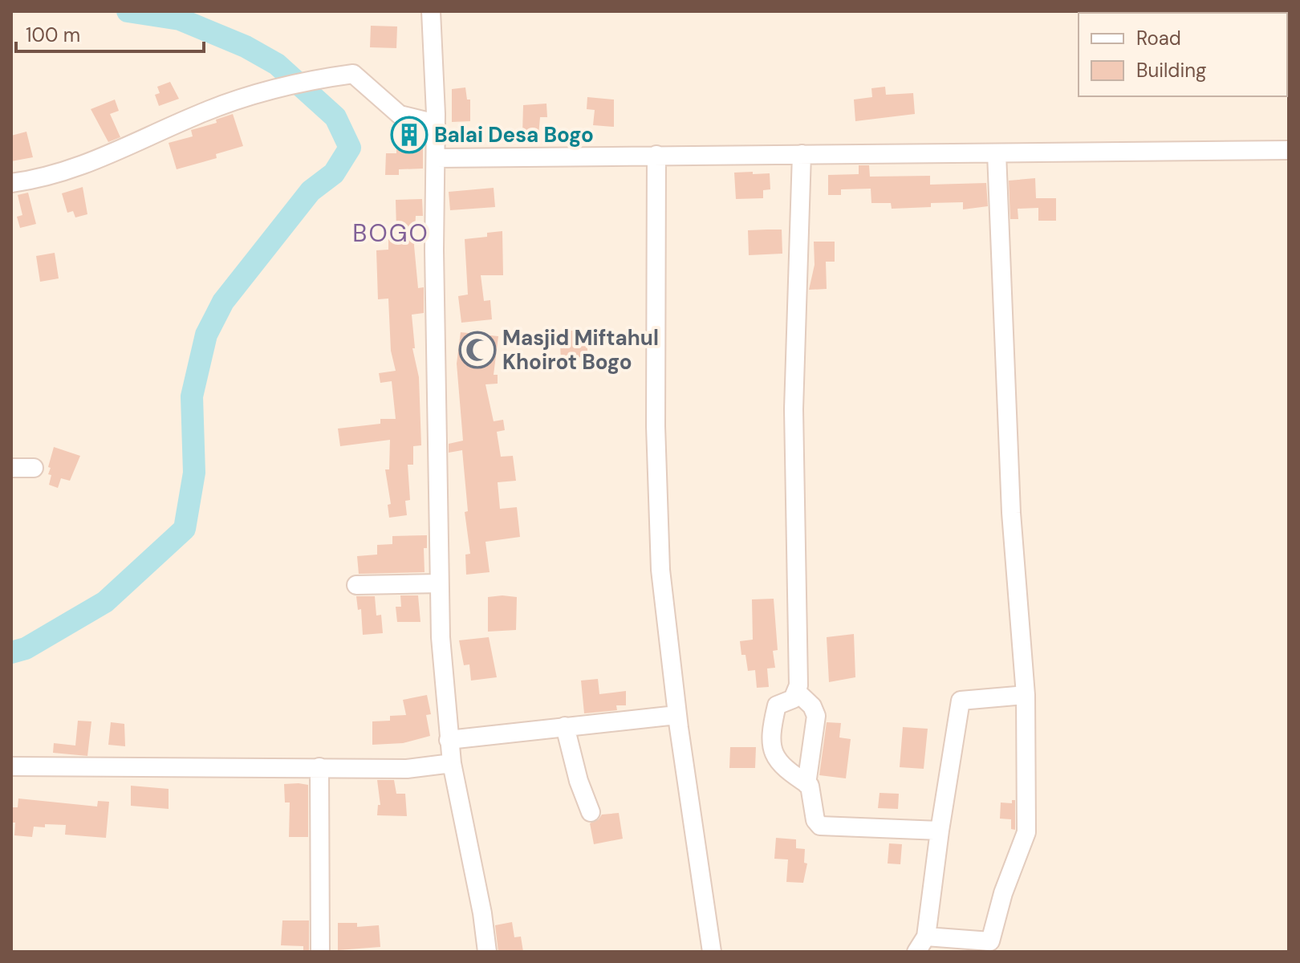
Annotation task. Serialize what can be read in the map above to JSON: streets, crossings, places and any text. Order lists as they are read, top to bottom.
{
  "districts": ["BOGO"],
  "places": {
    "building": ["Balai Desa Bogo"],
    "mosque": ["Masjid Miftahul Khoirot Bogo"]
  },
  "legend": ["Road", "Building"],
  "scale_bar": "100 m"
}
